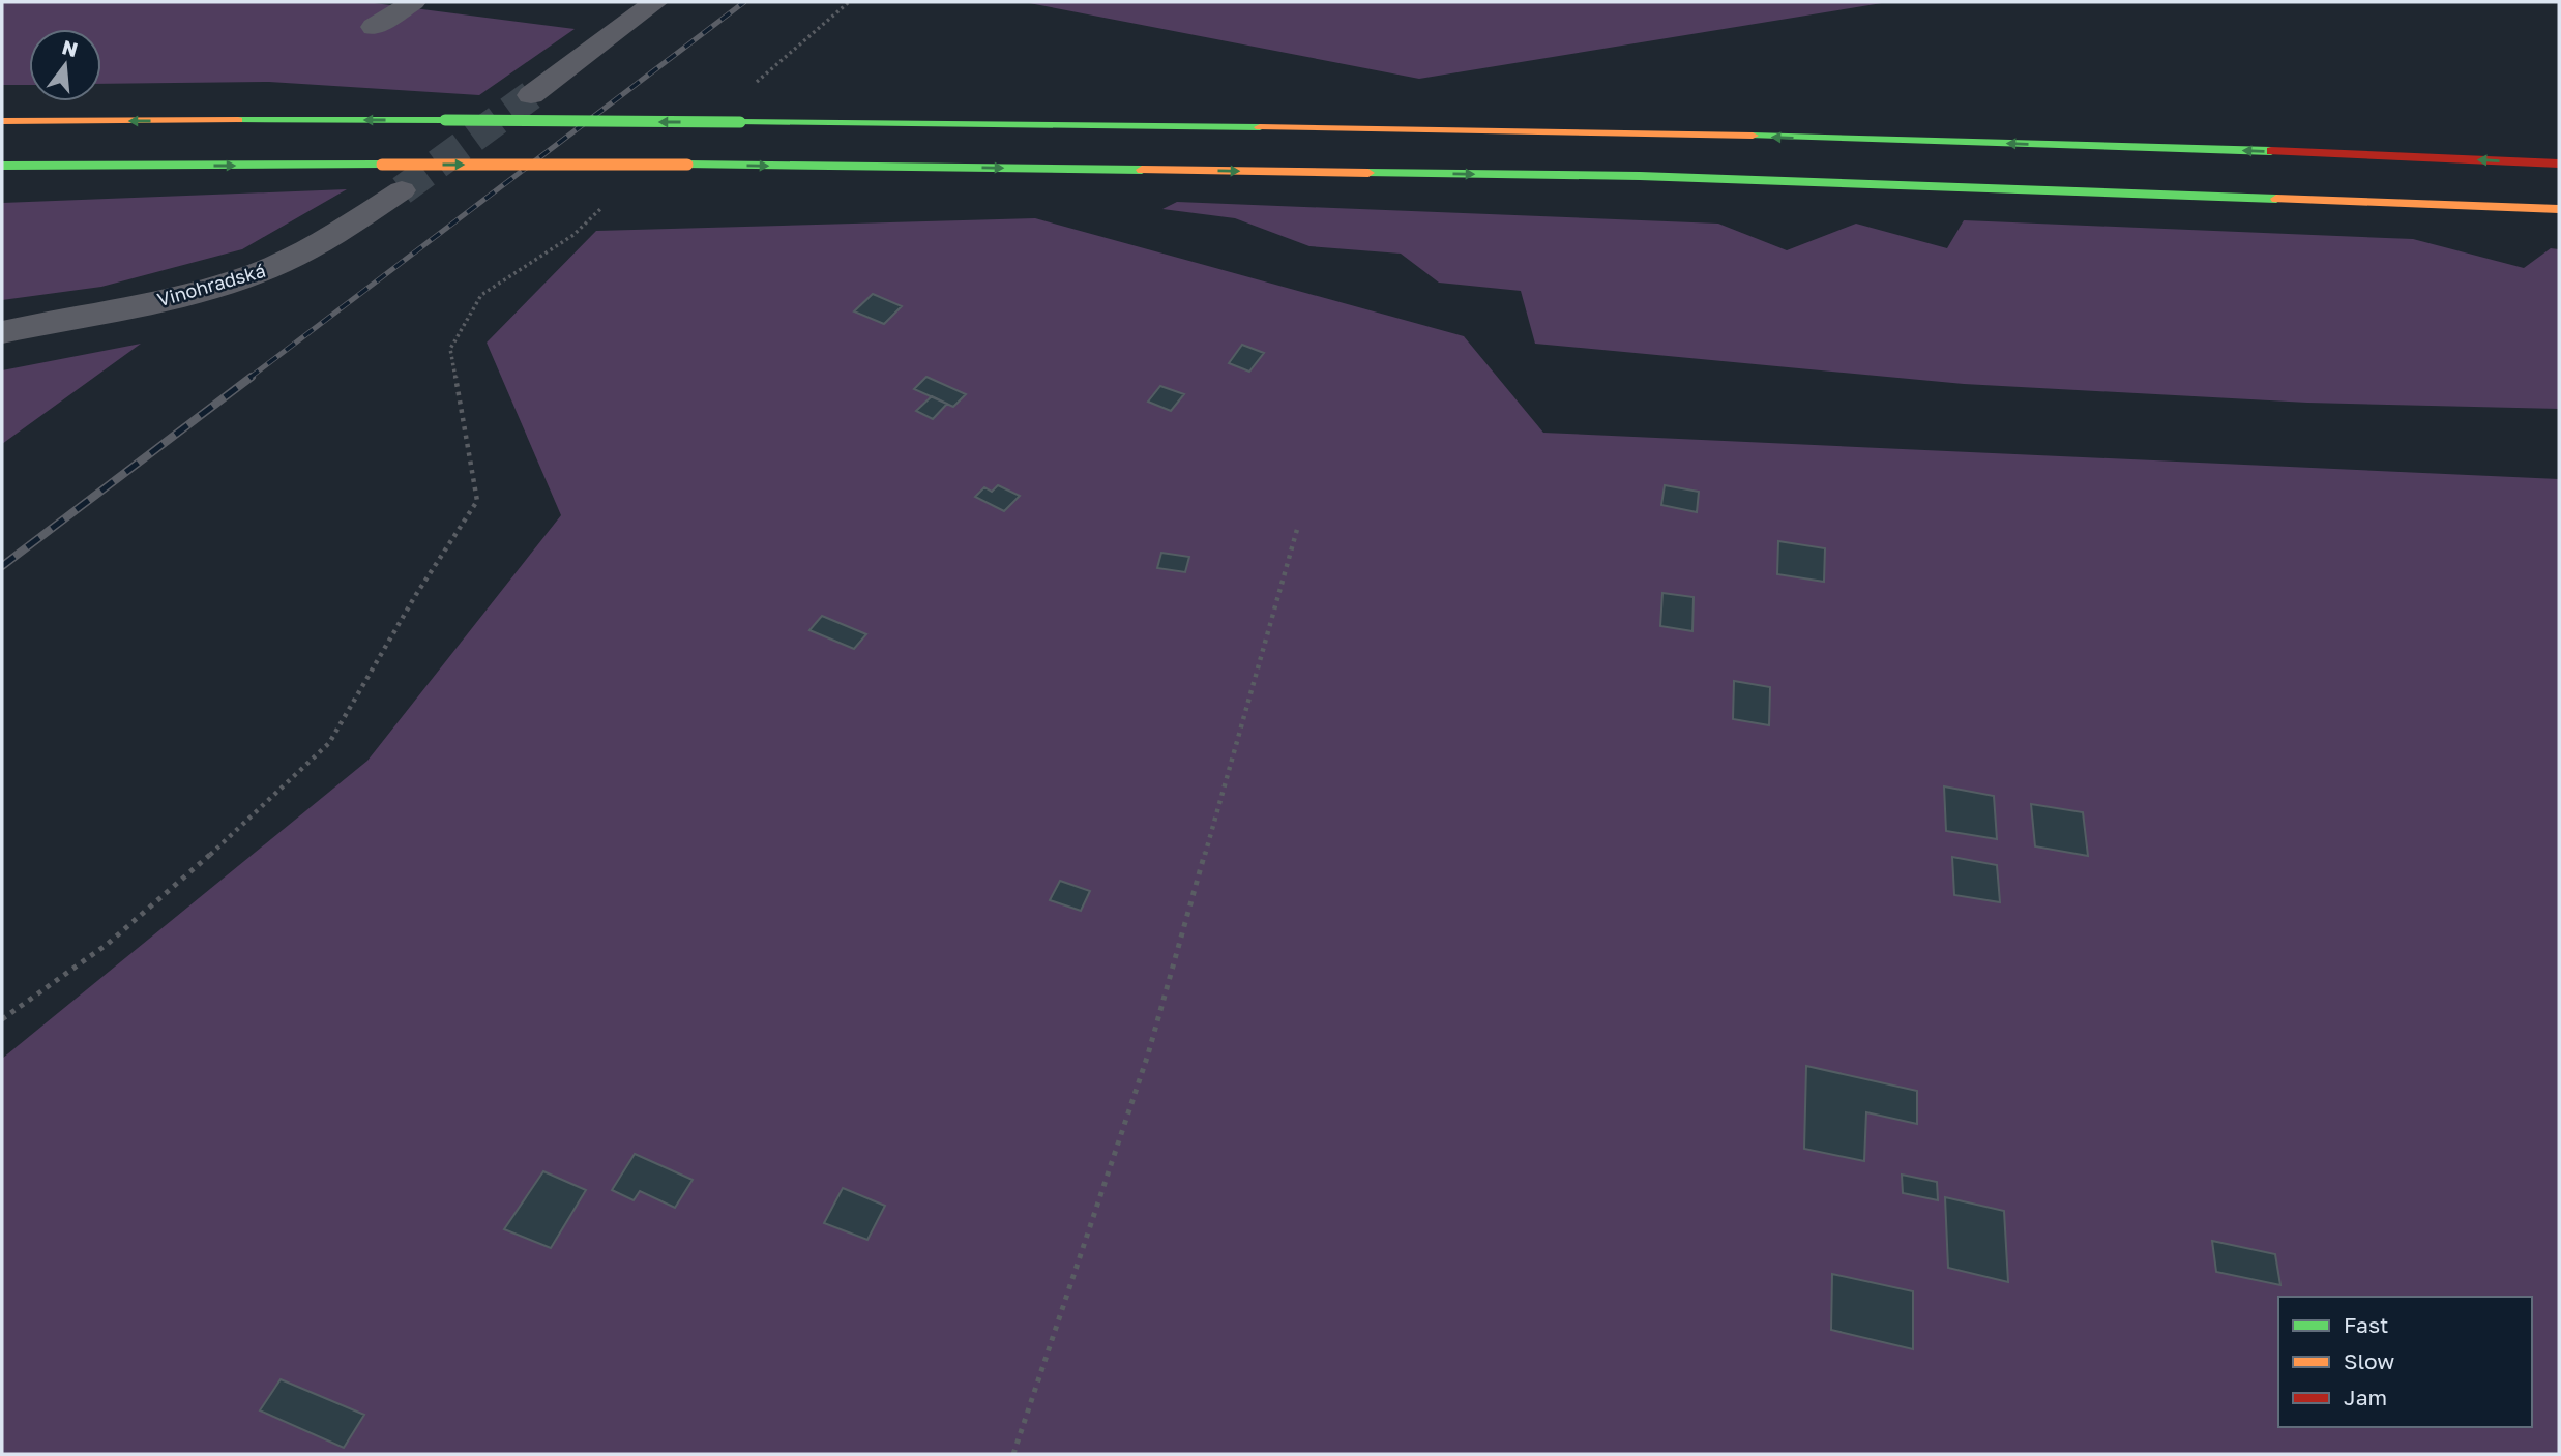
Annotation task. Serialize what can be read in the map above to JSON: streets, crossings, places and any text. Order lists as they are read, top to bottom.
{
  "streets": {
    "street": ["Vinohradská"]
  },
  "legend": ["Fast", "Slow", "Jam"],
  "north": "top"
}
